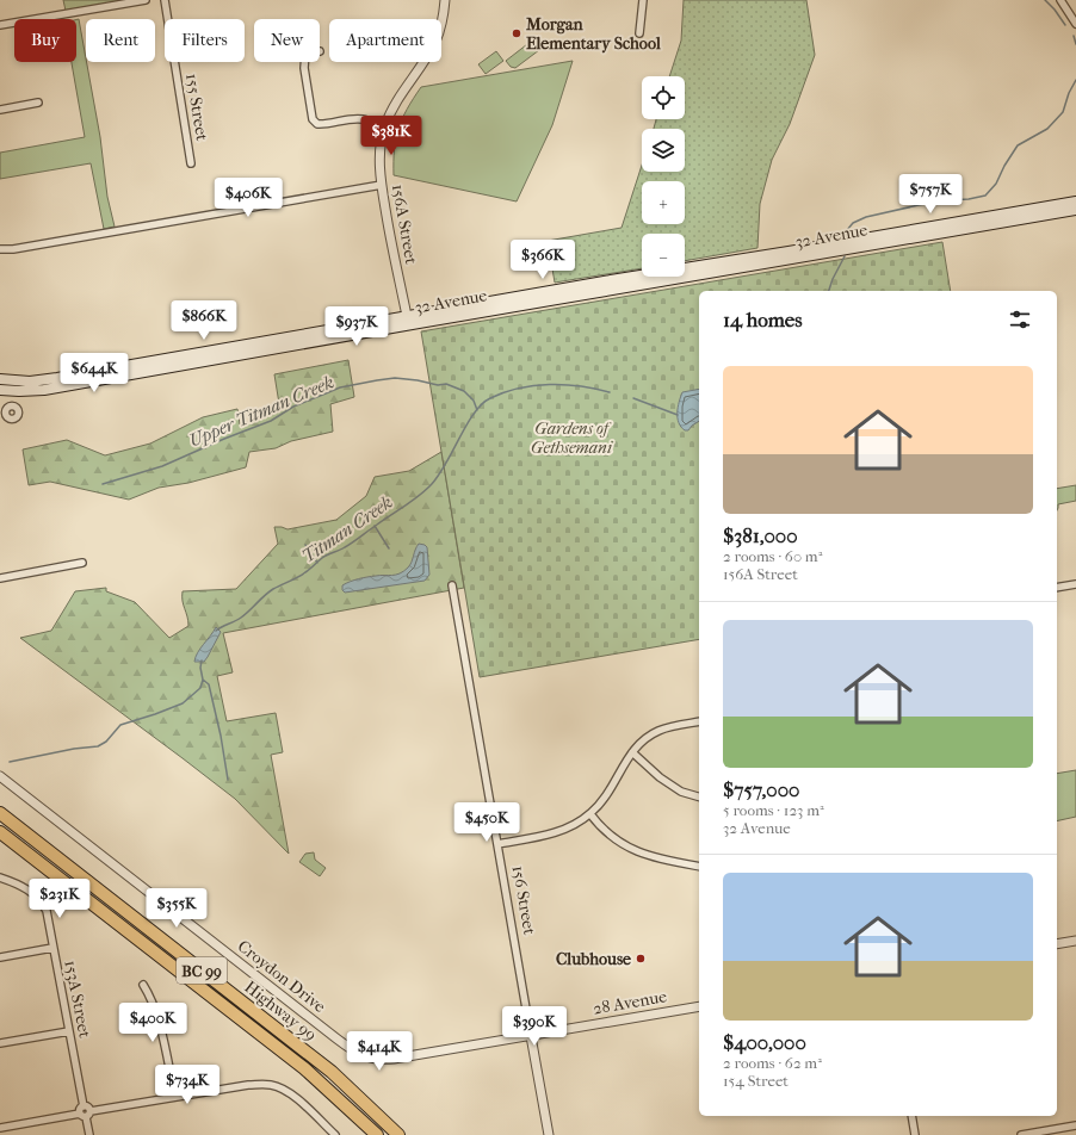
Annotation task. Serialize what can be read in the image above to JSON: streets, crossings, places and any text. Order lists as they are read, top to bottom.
{
  "streets": {
    "highway": ["BC 99", "Highway 99"],
    "main road": ["32 Avenue"],
    "street": [
      "155 Street",
      "156A Street",
      "156 Street",
      "Croydon Drive",
      "153A Street",
      "28 Avenue"
    ]
  },
  "crossings": [
    ["156A Street", "32 Avenue"],
    ["156 Street", "28 Avenue"],
    ["Croydon Drive", "28 Avenue"]
  ],
  "water": ["Upper Titman Creek", "Titman Creek"],
  "parks": ["Gardens of Gethsemani"],
  "places": ["Morgan Elementary School", "Clubhouse"],
  "page": {
    "chip": [
      "Buy",
      "Rent",
      "Filters",
      "New",
      "Apartment"
    ],
    "map_buttons": ["+", "−"],
    "price": [
      "$381K",
      "$757K",
      "$406K",
      "$366K",
      "$866K",
      "$937K",
      "$644K",
      "$450K",
      "$231K",
      "$355K",
      "$400K",
      "$390K",
      "$414K",
      "$734K"
    ],
    "heading": "14 homes",
    "list": [
      {
        "name": "$381,000",
        "note": "2 rooms · 60 m² · 156A Street"
      },
      {
        "name": "$757,000",
        "note": "5 rooms · 123 m² · 32 Avenue"
      },
      {
        "name": "$400,000",
        "note": "2 rooms · 62 m² · 154 Street"
      }
    ]
  }
}
